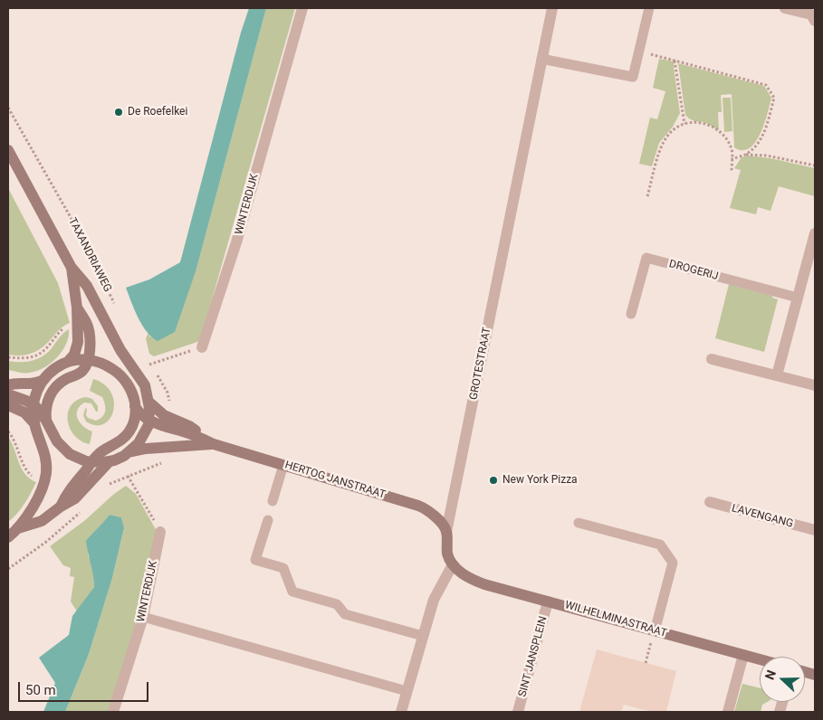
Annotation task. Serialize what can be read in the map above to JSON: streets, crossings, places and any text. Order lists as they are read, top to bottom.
{
  "streets": {
    "main road": [
      "TAXANDRIAWEG",
      "GROTESTRAAT",
      "HERTOG JANSTRAAT",
      "WILHELMINASTRAAT"
    ],
    "street": ["WINTERDIJK", "LAVENGANG", "SINT JANSPLEIN"],
    "lane": ["DROGERIJ"]
  },
  "crossings": [
    ["TAXANDRIAWEG", "HERTOG JANSTRAAT"],
    ["GROTESTRAAT", "HERTOG JANSTRAAT"],
    ["GROTESTRAAT", "WILHELMINASTRAAT"],
    ["WILHELMINASTRAAT", "SINT JANSPLEIN"]
  ],
  "places": ["De Roefelkei", "New York Pizza"],
  "scale_bar": "50 m",
  "north": "left"
}
